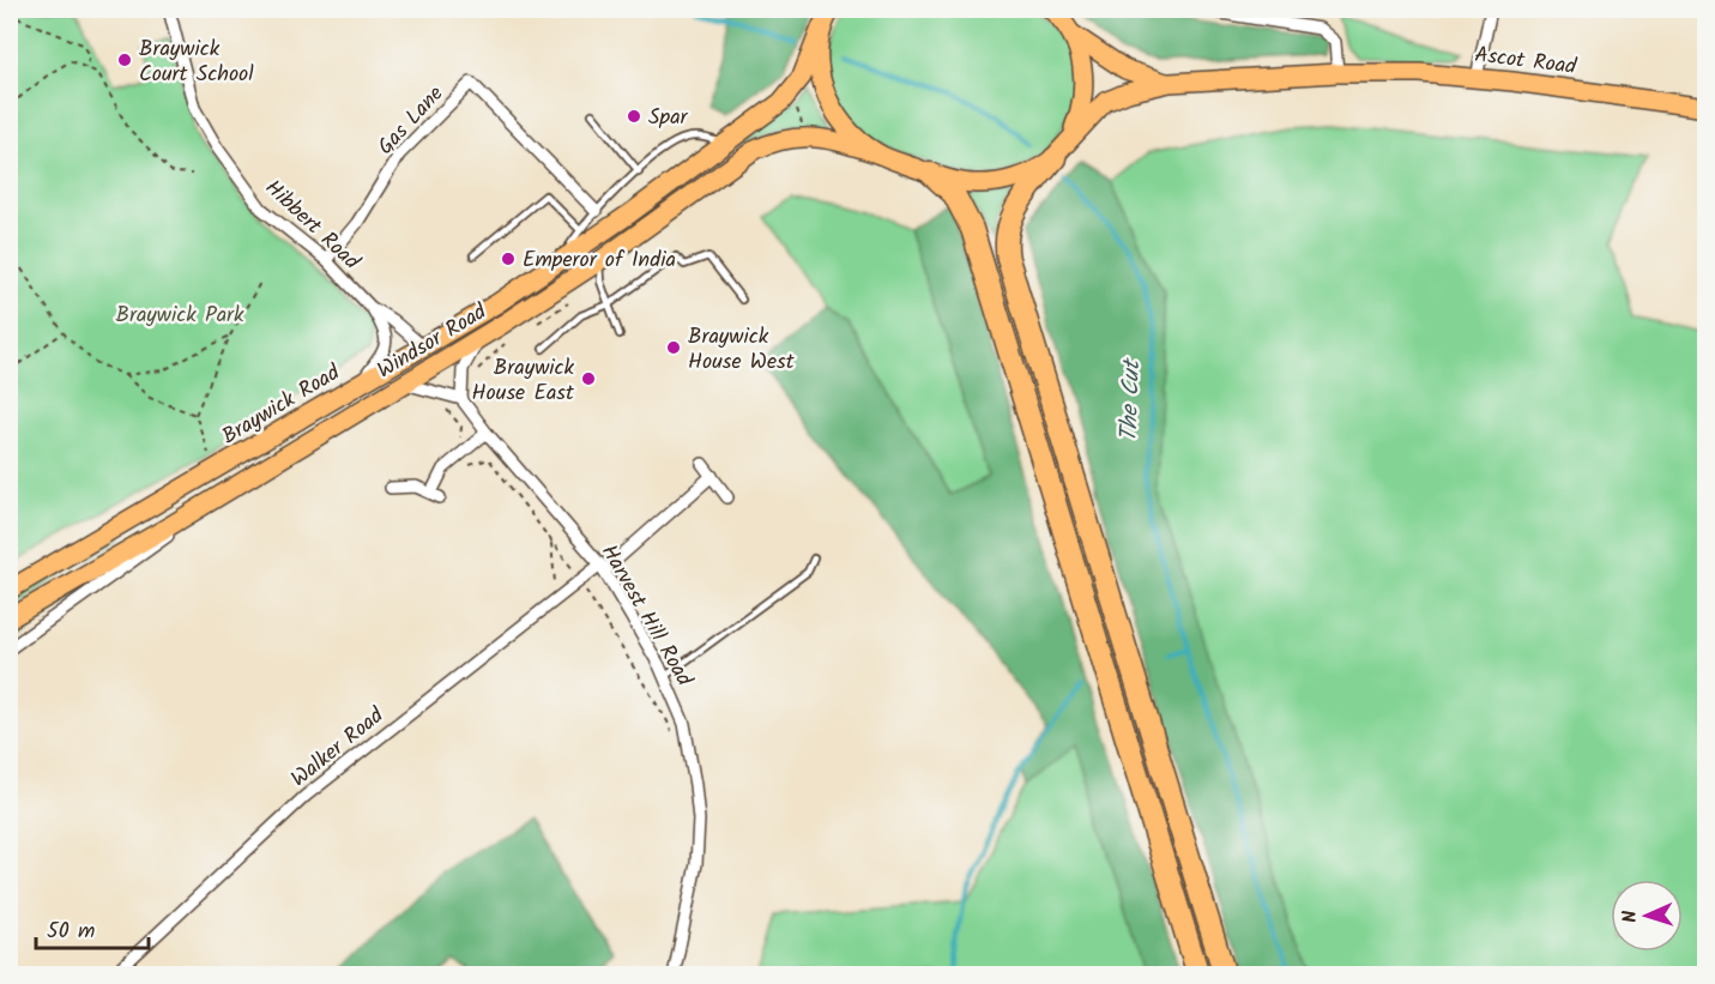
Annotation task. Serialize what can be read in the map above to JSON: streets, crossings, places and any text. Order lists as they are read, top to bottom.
{
  "streets": {
    "main road": ["Ascot Road", "Windsor Road", "Braywick Road"],
    "street": [
      "Gas Lane",
      "Hibbert Road",
      "Harvest Hill Road",
      "Walker Road"
    ]
  },
  "crossings": [
    ["Ascot Road", "Windsor Road"],
    ["Gas Lane", "Hibbert Road"],
    ["Hibbert Road", "Braywick Road"],
    ["Harvest Hill Road", "Walker Road"]
  ],
  "water": ["The Cut"],
  "parks": ["Braywick Park"],
  "places": [
    "Braywick Court School",
    "Spar",
    "Emperor of India",
    "Braywick House West",
    "Braywick House East"
  ],
  "scale_bar": "50 m",
  "north": "left"
}
